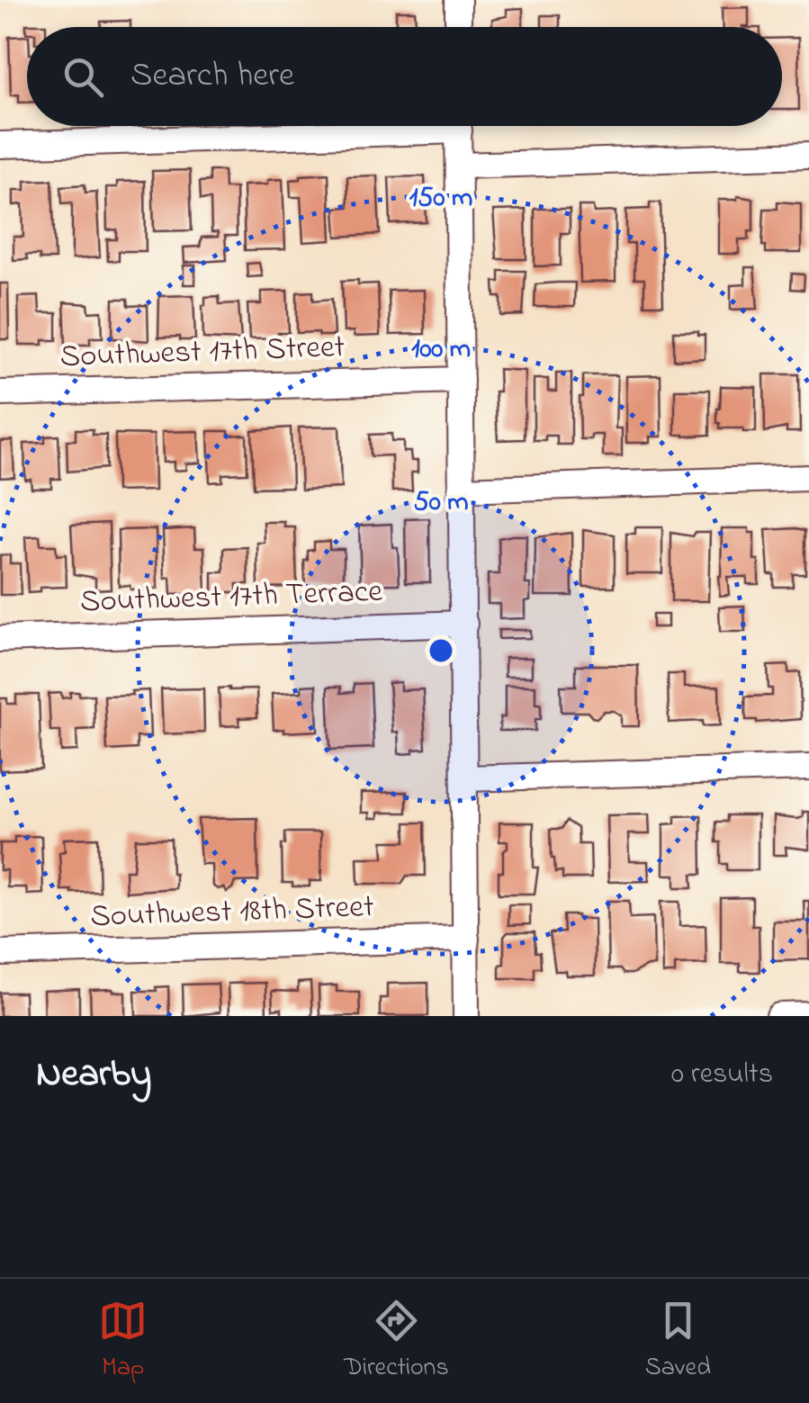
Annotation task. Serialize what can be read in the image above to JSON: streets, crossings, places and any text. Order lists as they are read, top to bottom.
{
  "streets": {
    "street": ["Southwest 17th Street", "Southwest 17th Terrace", "Southwest 18th Street"]
  },
  "page": {
    "search": "Search here",
    "heading": ["Nearby", "0 results"],
    "nav": ["Map", "Directions", "Saved"]
  },
  "rings": ["150 m", "100 m", "50 m"]
}
